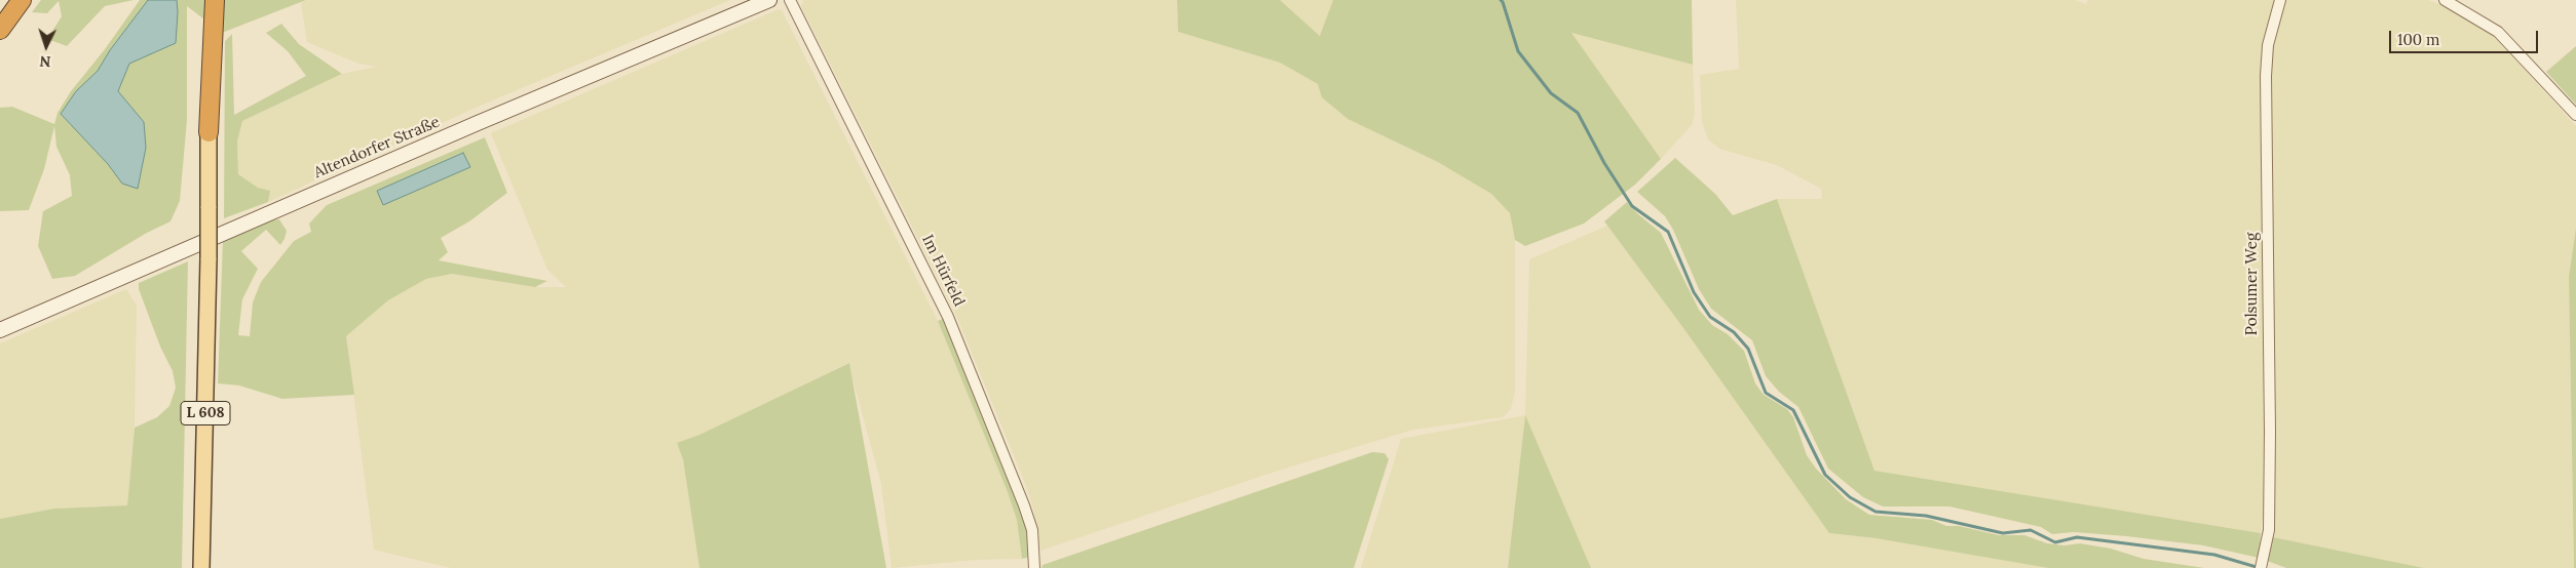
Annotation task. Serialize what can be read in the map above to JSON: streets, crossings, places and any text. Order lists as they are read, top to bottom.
{
  "streets": {
    "main road": ["L 608"],
    "street": ["Altendorfer Straße", "Im Hürfeld", "Polsumer Weg"]
  },
  "scale_bar": "100 m",
  "north": "bottom"
}
